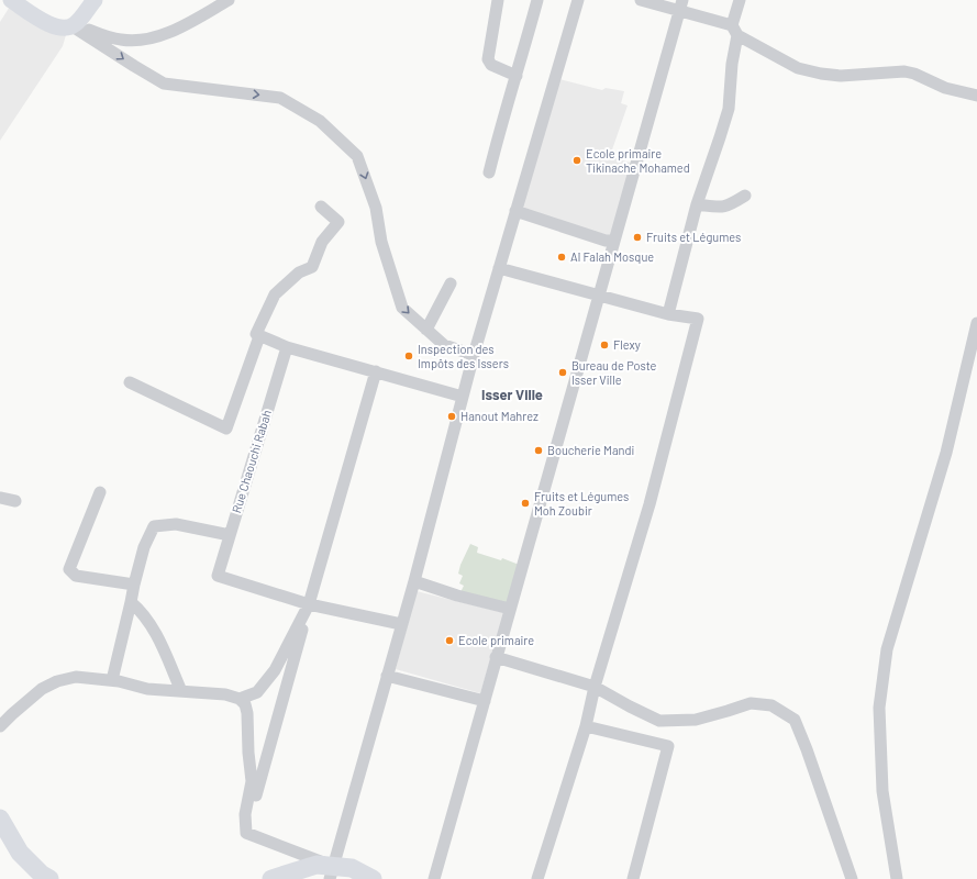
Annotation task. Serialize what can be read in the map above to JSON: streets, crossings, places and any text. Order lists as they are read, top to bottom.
{
  "streets": {
    "street": ["Rue Chaouchi Rabah"]
  },
  "districts": ["Isser Ville"],
  "places": [
    "Ecole primaire Tikinache Mohamed",
    "Fruits et Légumes",
    "Al Falah Mosque",
    "Flexy",
    "Inspection des Impôts des Issers",
    "Bureau de Poste Isser Ville",
    "Hanout Mahrez",
    "Boucherie Mandi",
    "Fruits et Légumes Moh Zoubir",
    "Ecole primaire"
  ]
}
